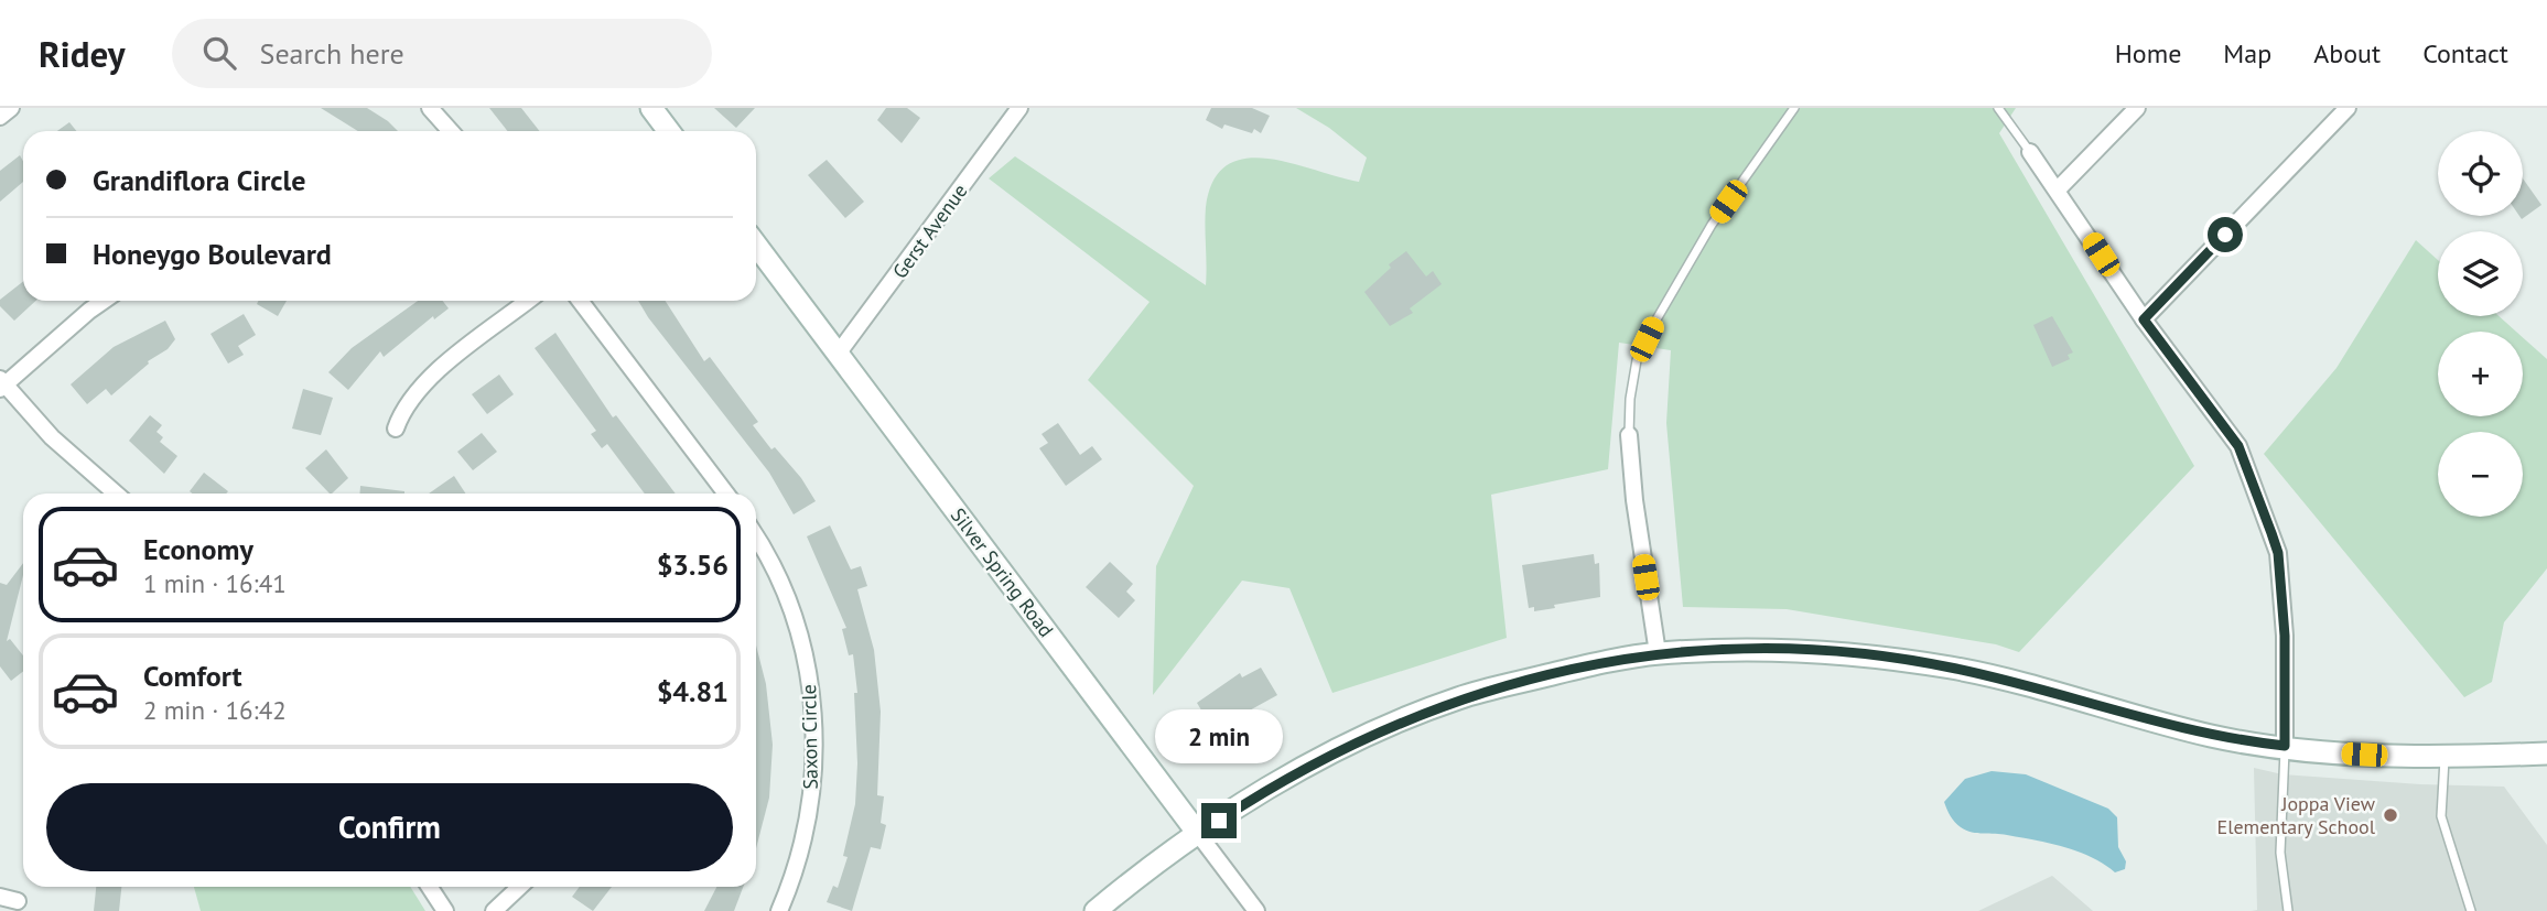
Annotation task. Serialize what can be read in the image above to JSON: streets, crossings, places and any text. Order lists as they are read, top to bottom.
{
  "streets": {
    "main road": ["Silver Spring Road"],
    "street": ["Gerst Avenue", "Saxon Circle"]
  },
  "crossings": [
    ["Gerst Avenue", "Silver Spring Road"]
  ],
  "places": ["Joppa View Elementary School"],
  "page": {
    "header": "Ridey",
    "search": "Search here",
    "nav": [
      "Home",
      "Map",
      "About",
      "Contact"
    ],
    "map_buttons": ["+", "−"],
    "banner": ["Grandiflora Circle", "Honeygo Boulevard"],
    "list": [
      {
        "name": "Economy",
        "note": "1 min · 16:41",
        "value": "$3.56"
      },
      {
        "name": "Comfort",
        "note": "2 min · 16:42",
        "value": "$4.81"
      }
    ],
    "bubble": "2 min",
    "buttons": "Confirm"
  }
}
